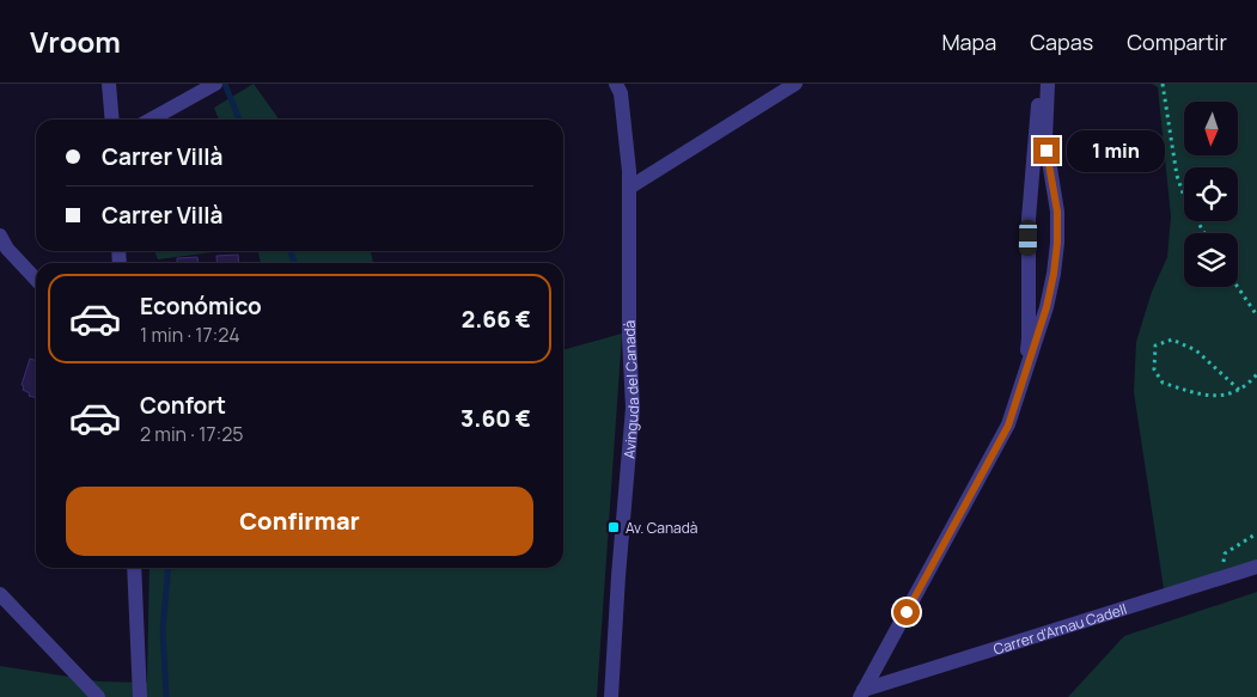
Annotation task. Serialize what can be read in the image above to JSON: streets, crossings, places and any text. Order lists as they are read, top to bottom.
{
  "streets": {
    "street": ["Avinguda del Canadà", "Carrer d'Arnau Cadell"]
  },
  "places": {
    "transit": ["Av. Canadà"]
  },
  "north": "bottom",
  "page": {
    "header": "Vroom",
    "nav": ["Mapa", "Capas", "Compartir"],
    "banner": ["Carrer Villà", "Carrer Villà"],
    "bubble": "1 min",
    "list": [
      {
        "name": "Económico",
        "note": "1 min · 17:24",
        "value": "2.66 €"
      },
      {
        "name": "Confort",
        "note": "2 min · 17:25",
        "value": "3.60 €"
      }
    ],
    "buttons": "Confirmar"
  }
}
